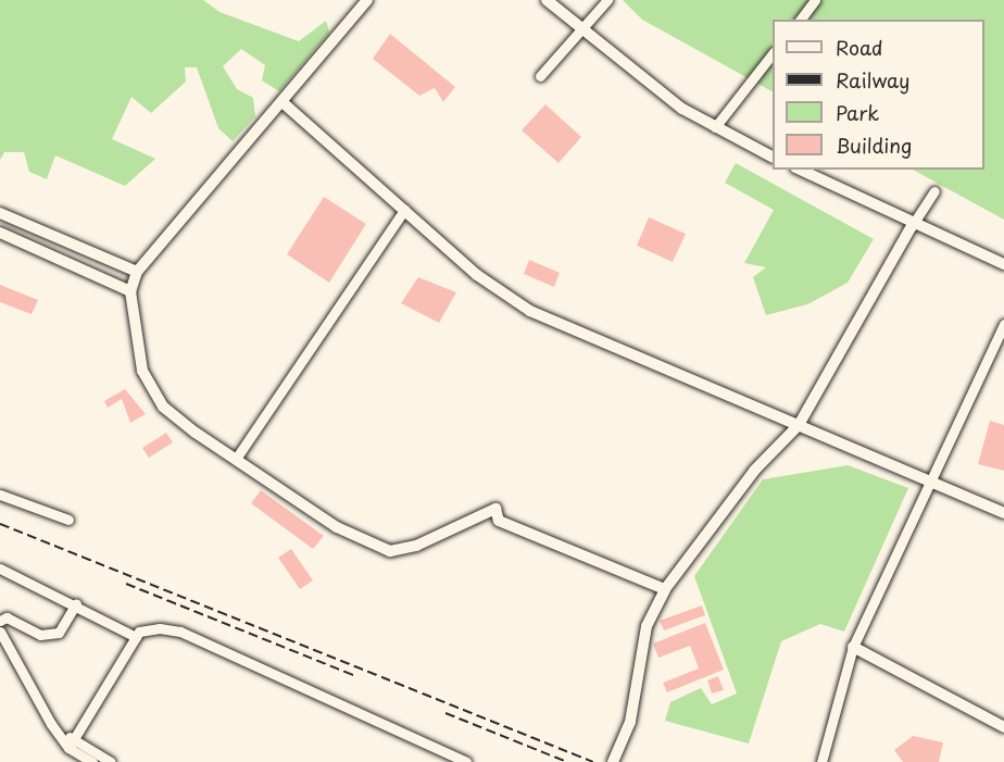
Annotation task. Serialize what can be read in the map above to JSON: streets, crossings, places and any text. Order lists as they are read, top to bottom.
{
  "legend": [
    "Road",
    "Railway",
    "Park",
    "Building"
  ]
}
